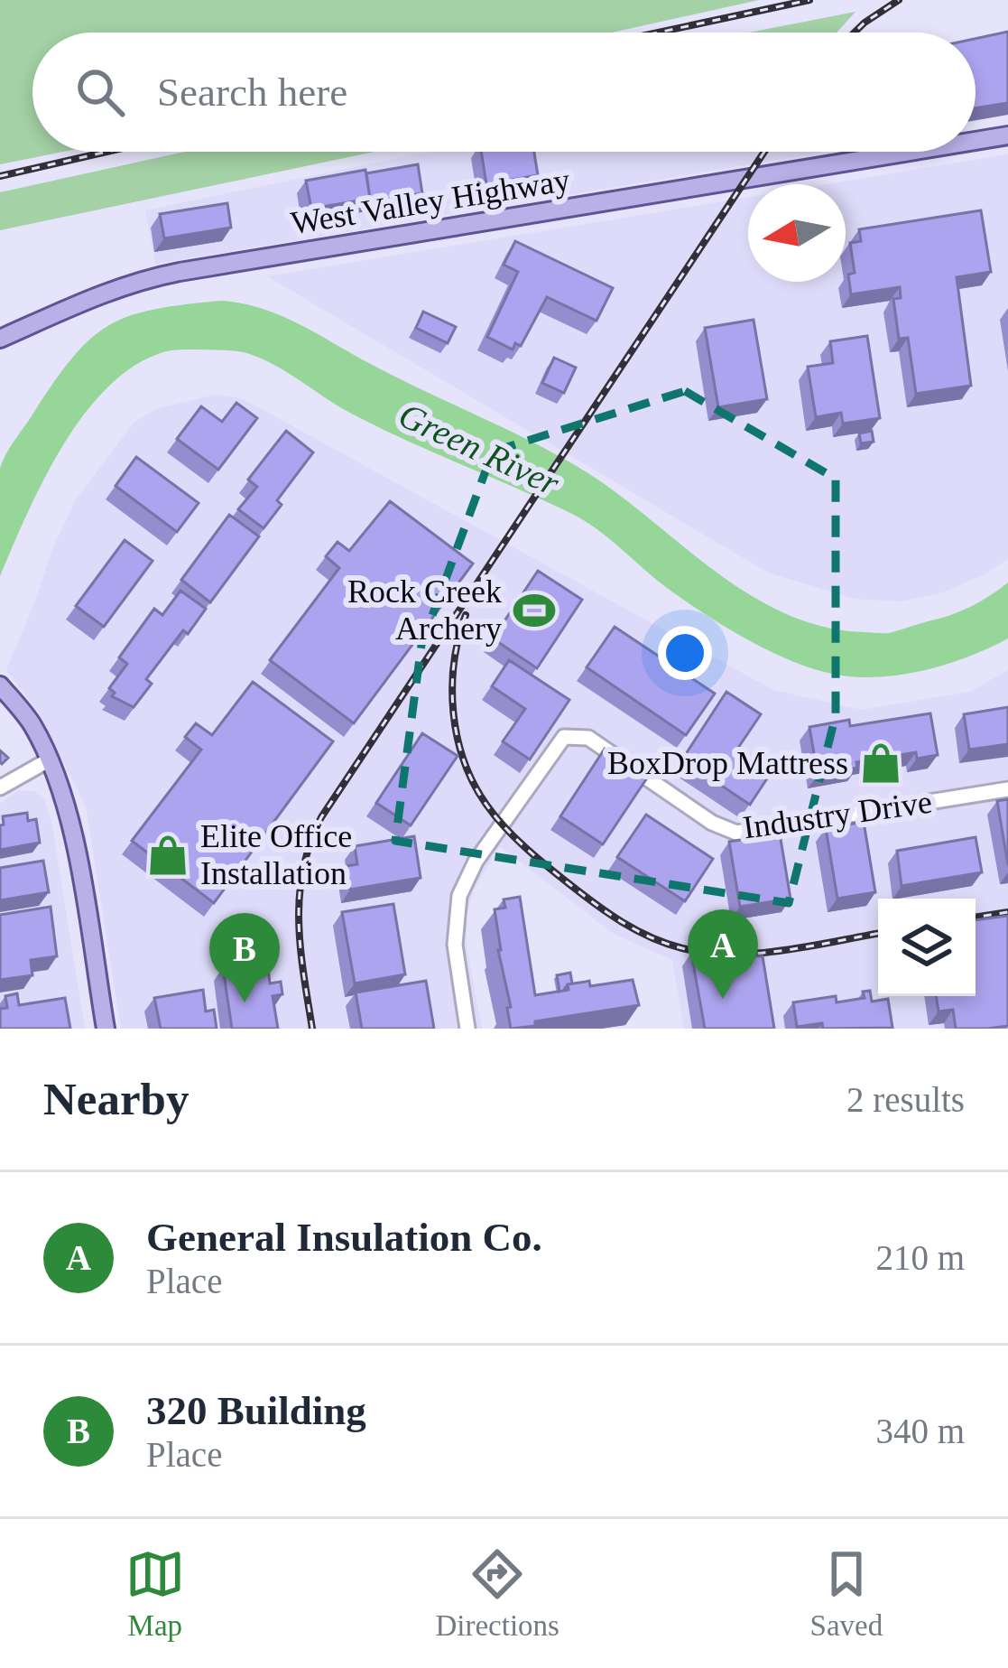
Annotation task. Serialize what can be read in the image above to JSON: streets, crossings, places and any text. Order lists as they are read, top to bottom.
{
  "streets": {
    "main road": ["West Valley Highway"],
    "street": ["Industry Drive"]
  },
  "water": ["Green River"],
  "places": {
    "sports": ["Rock Creek Archery"],
    "shop": ["BoxDrop Mattress", "Elite Office Installation"]
  },
  "north": "left",
  "page": {
    "search": "Search here",
    "pins": ["A", "B"],
    "heading": ["Nearby", "2 results"],
    "list": [
      {
        "mark": "A",
        "name": "General Insulation Co.",
        "note": "Place",
        "value": "210 m"
      },
      {
        "mark": "B",
        "name": "320 Building",
        "note": "Place",
        "value": "340 m"
      }
    ],
    "nav": ["Map", "Directions", "Saved"]
  }
}
